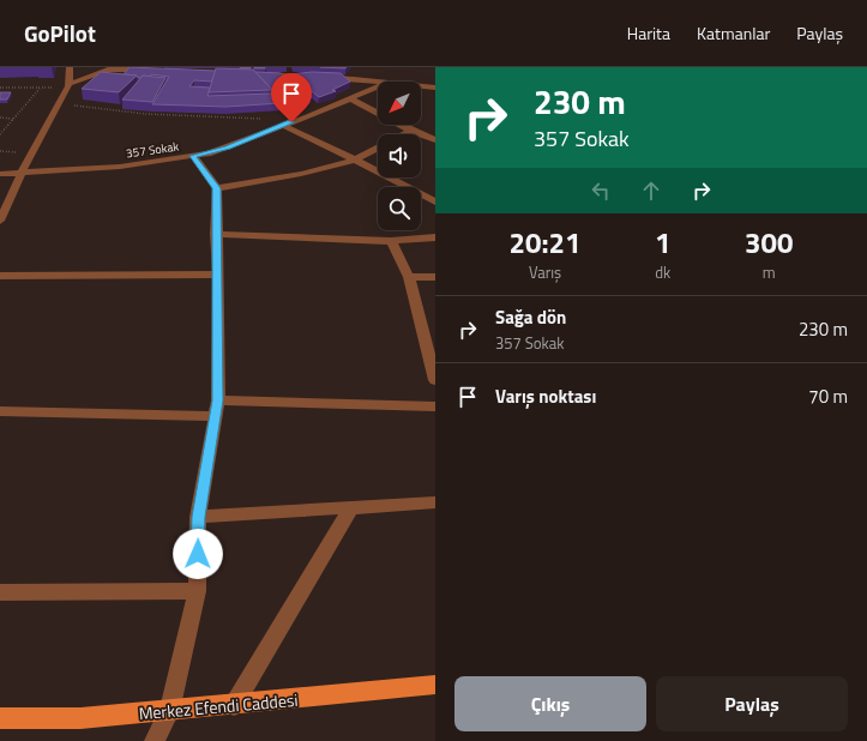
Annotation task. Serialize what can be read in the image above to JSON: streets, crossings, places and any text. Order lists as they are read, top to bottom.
{
  "streets": {
    "main road": ["Merkez Efendi Caddesi"],
    "street": ["357 Sokak"]
  },
  "north": "bottom left",
  "page": {
    "header": "GoPilot",
    "nav": ["Harita", "Katmanlar", "Paylaş"],
    "turn": ["230 m", "357 Sokak"],
    "eta": [
      "20:21",
      "Varış",
      "1",
      "dk",
      "300",
      "m"
    ],
    "list": [
      {
        "name": "Sağa dön",
        "note": "357 Sokak",
        "value": "230 m"
      },
      {
        "name": "Varış noktası",
        "value": "70 m"
      }
    ],
    "buttons": ["Çıkış", "Paylaş"]
  }
}
